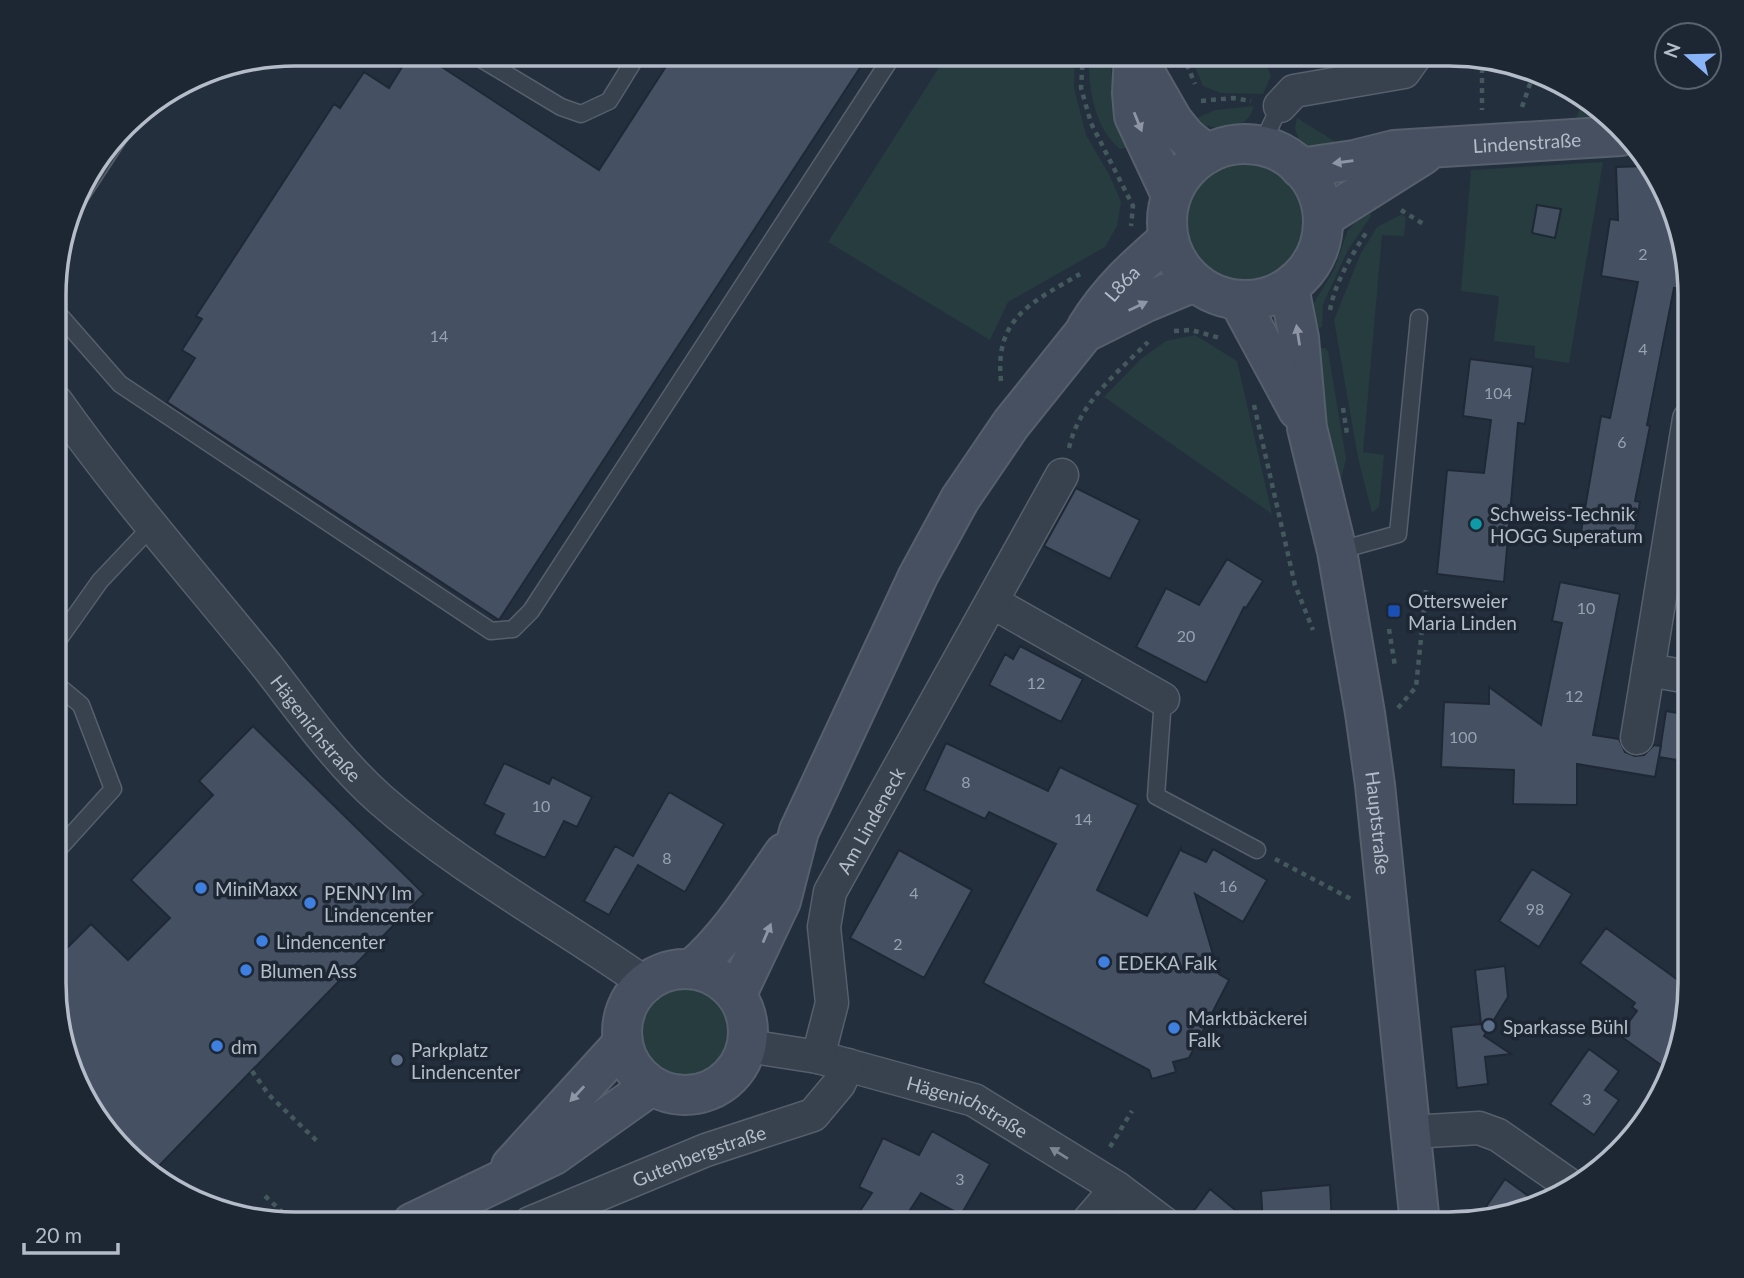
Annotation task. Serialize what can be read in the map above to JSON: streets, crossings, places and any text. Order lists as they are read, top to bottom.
{
  "streets": {
    "main road": ["Lindenstraße", "L86a", "Hauptstraße"],
    "street": ["Hägenichstraße", "Am Lindeneck", "Gutenbergstraße"]
  },
  "crossings": [
    ["Lindenstraße", "L86a"],
    ["Lindenstraße", "Hauptstraße"],
    ["L86a", "Hauptstraße"],
    ["Hägenichstraße", "Am Lindeneck"],
    ["Hägenichstraße", "Gutenbergstraße"]
  ],
  "places": {
    "other": [
      "Schweiss-Technik HOGG Superatum",
      "MiniMaxx",
      "PENNY Im Lindencenter",
      "Lindencenter",
      "EDEKA Falk",
      "Blumen Ass",
      "Sparkasse Bühl",
      "Marktbäckerei Falk",
      "dm",
      "Parkplatz Lindencenter"
    ],
    "transit": ["Ottersweier Maria Linden"]
  },
  "house_numbers": [
    "2",
    "14",
    "4",
    "104",
    "6",
    "10",
    "20",
    "12",
    "12",
    "100",
    "8",
    "10",
    "14",
    "8",
    "16",
    "4",
    "98",
    "2",
    "3",
    "3"
  ],
  "scale_bar": "20 m",
  "north": "left"
}
